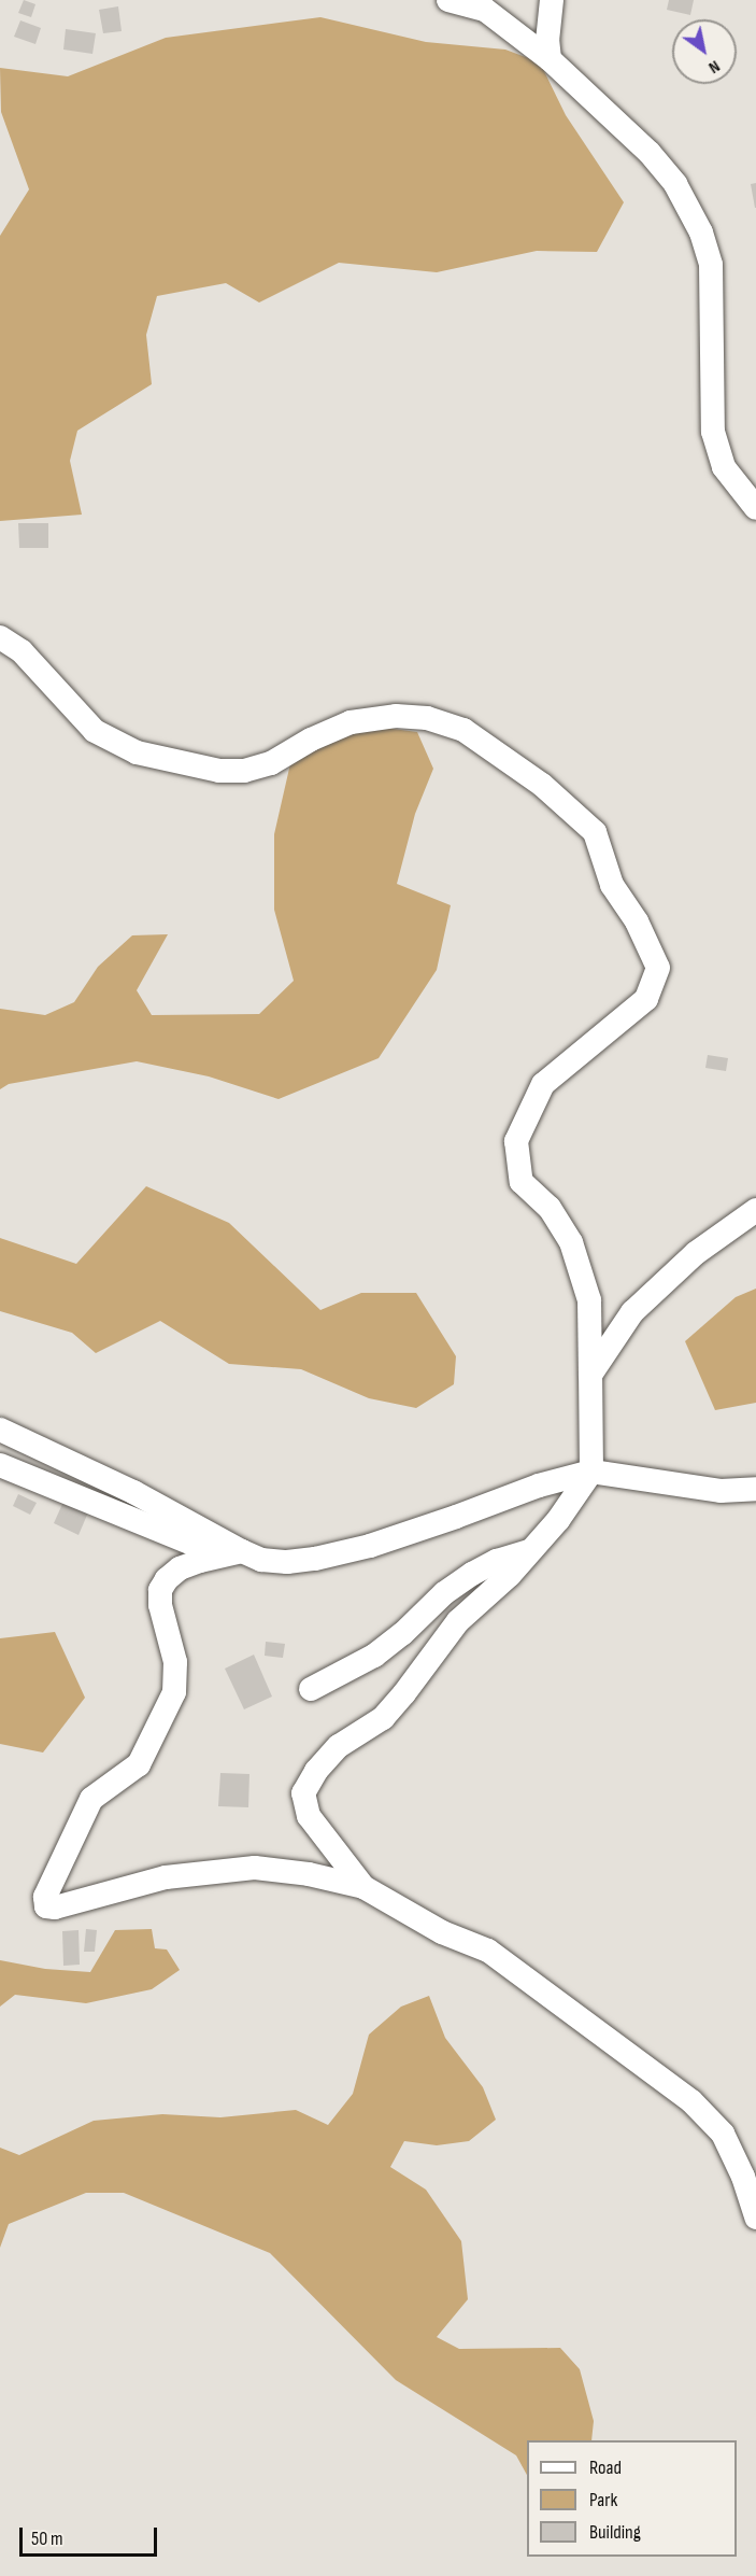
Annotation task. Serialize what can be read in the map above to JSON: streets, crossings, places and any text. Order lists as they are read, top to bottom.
{
  "legend": ["Road", "Park", "Building"],
  "scale_bar": "50 m",
  "north": "bottom right"
}
